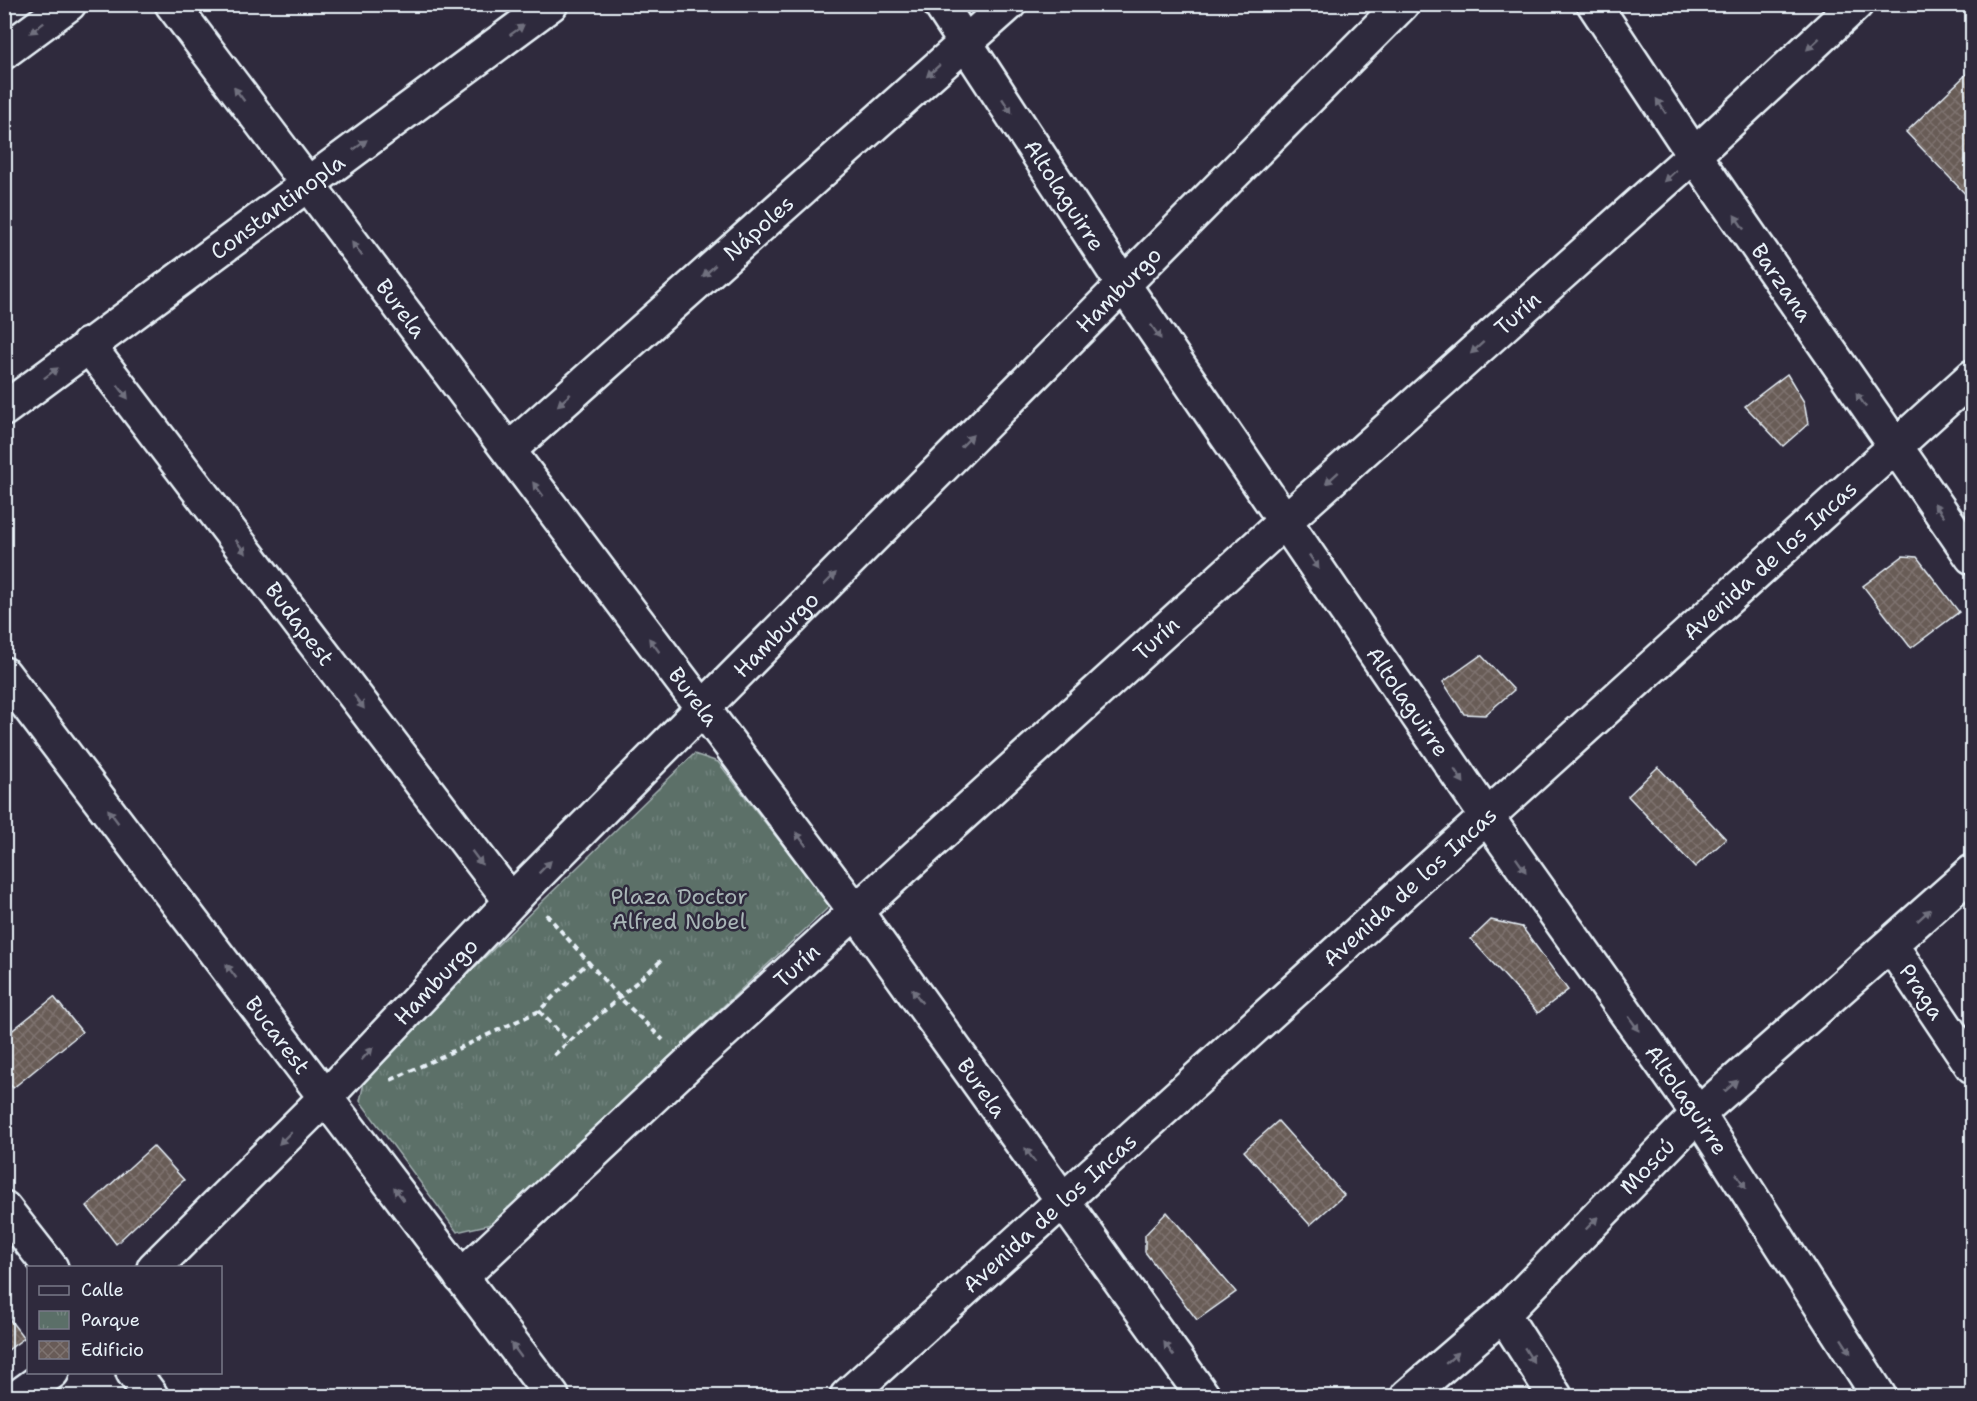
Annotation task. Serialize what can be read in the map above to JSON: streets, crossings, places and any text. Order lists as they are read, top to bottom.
{
  "streets": {
    "street": [
      "Altolaguirre",
      "Constantinopla",
      "Nápoles",
      "Barzana",
      "Hamburgo",
      "Burela",
      "Turín",
      "Avenida de los Incas",
      "Budapest",
      "Praga",
      "Bucarest",
      "Moscú"
    ]
  },
  "crossings": [
    ["Altolaguirre", "Nápoles"],
    ["Altolaguirre", "Hamburgo"],
    ["Altolaguirre", "Turín"],
    ["Altolaguirre", "Avenida de los Incas"],
    ["Altolaguirre", "Moscú"],
    ["Constantinopla", "Burela"],
    ["Constantinopla", "Budapest"],
    ["Nápoles", "Burela"],
    ["Barzana", "Turín"],
    ["Barzana", "Avenida de los Incas"],
    ["Hamburgo", "Burela"],
    ["Hamburgo", "Budapest"],
    ["Hamburgo", "Bucarest"],
    ["Burela", "Turín"],
    ["Burela", "Avenida de los Incas"],
    ["Turín", "Bucarest"],
    ["Praga", "Moscú"]
  ],
  "one_way": [
    "Altolaguirre",
    "Constantinopla",
    "Nápoles",
    "Barzana",
    "Burela",
    "Turín",
    "Budapest",
    "Bucarest",
    "Moscú"
  ],
  "parks": ["Plaza Doctor Alfred Nobel"],
  "legend": ["Calle", "Parque", "Edificio"]
}
